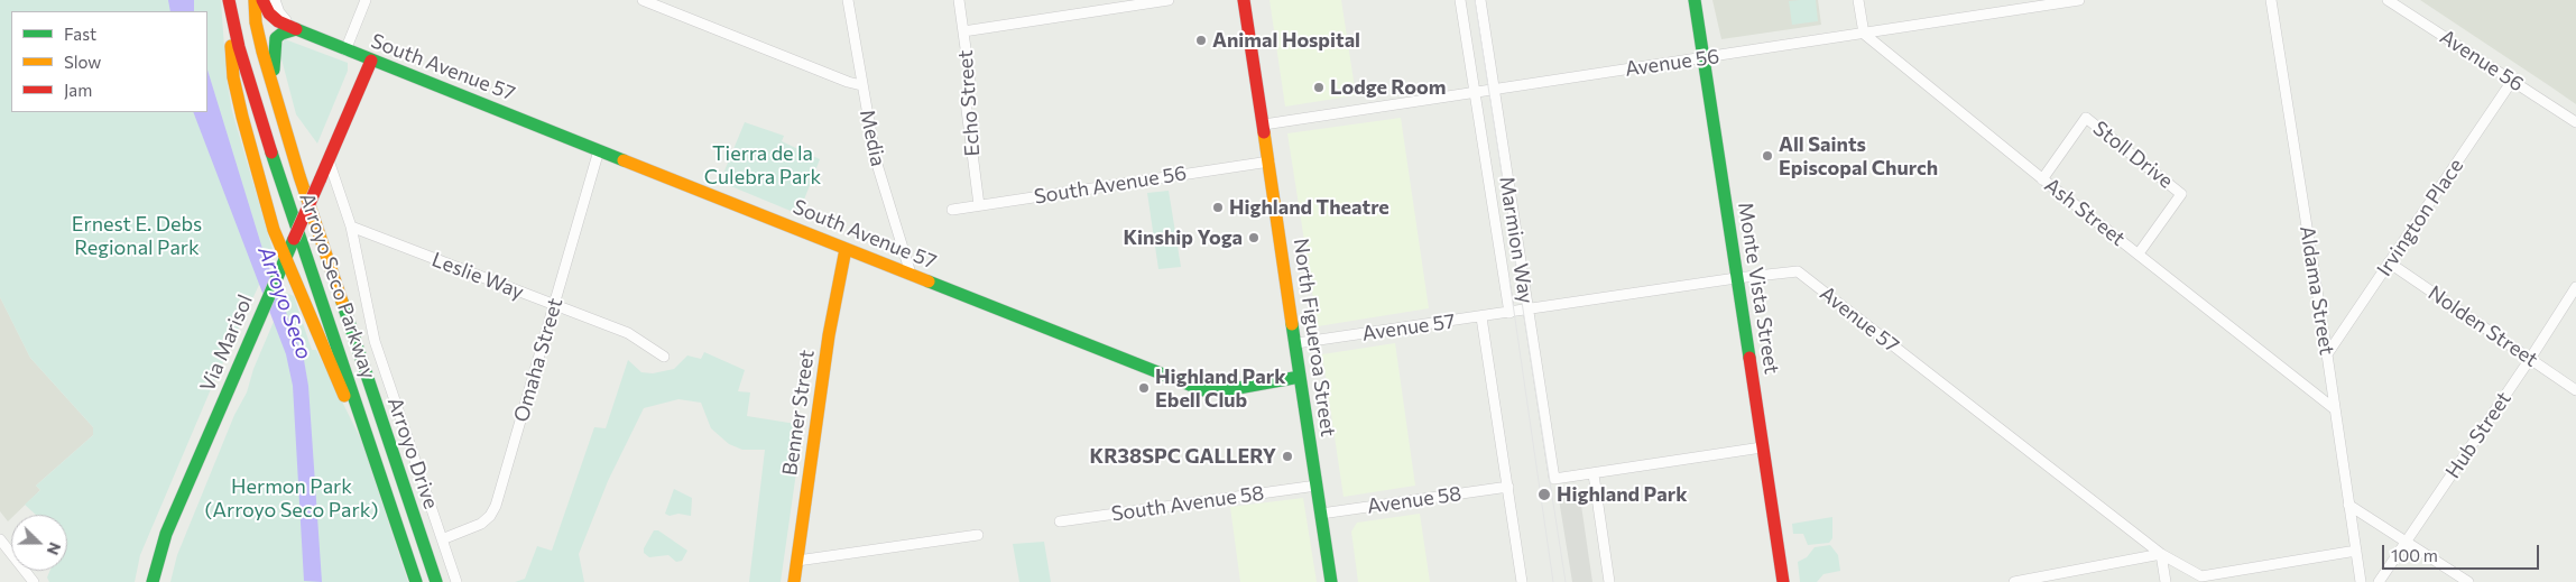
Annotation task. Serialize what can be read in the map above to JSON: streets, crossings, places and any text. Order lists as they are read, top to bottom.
{
  "streets": {
    "main road": [
      "South Avenue 57",
      "Arroyo Seco Parkway",
      "Monte Vista Street",
      "North Figueroa Street",
      "Via Marisol",
      "Benner Street"
    ],
    "street": [
      "Avenue 56",
      "Echo Street",
      "Media",
      "Stoll Drive",
      "South Avenue 56",
      "Ash Street",
      "Irvington Place",
      "Marmion Way",
      "Leslie Way",
      "Aldama Street",
      "Avenue 57",
      "Nolden Street",
      "Omaha Street",
      "Hub Street",
      "Arroyo Drive",
      "Avenue 58",
      "South Avenue 58"
    ]
  },
  "crossings": [
    ["Avenue 56", "Ash Street"],
    ["Avenue 56", "Irvington Place"],
    ["Avenue 56", "Marmion Way"],
    ["Avenue 56", "Monte Vista Street"],
    ["Avenue 56", "North Figueroa Street"],
    ["South Avenue 57", "Media"],
    ["South Avenue 57", "North Figueroa Street"],
    ["South Avenue 57", "Via Marisol"],
    ["South Avenue 57", "Omaha Street"],
    ["South Avenue 57", "Benner Street"],
    ["Echo Street", "South Avenue 56"],
    ["Stoll Drive", "Ash Street"],
    ["South Avenue 56", "North Figueroa Street"],
    ["Ash Street", "Aldama Street"],
    ["Irvington Place", "Aldama Street"],
    ["Irvington Place", "Nolden Street"],
    ["Marmion Way", "Avenue 57"],
    ["Leslie Way", "Omaha Street"],
    ["Leslie Way", "Arroyo Drive"],
    ["Monte Vista Street", "Avenue 57"],
    ["Aldama Street", "Avenue 57"],
    ["Avenue 57", "North Figueroa Street"],
    ["Nolden Street", "Hub Street"],
    ["North Figueroa Street", "Avenue 58"],
    ["North Figueroa Street", "South Avenue 58"],
    ["Via Marisol", "Arroyo Drive"],
    ["Omaha Street", "Arroyo Drive"]
  ],
  "water": ["Arroyo Seco"],
  "parks": ["Tierra de la Culebra Park", "Ernest E. Debs Regional Park", "Hermon Park (Arroyo Seco Park)"],
  "places": [
    "Animal Hospital",
    "Lodge Room",
    "All Saints Episcopal Church",
    "Highland Theatre",
    "Kinship Yoga",
    "Highland Park Ebell Club",
    "KR38SPC GALLERY",
    "Highland Park"
  ],
  "legend": ["Fast", "Slow", "Jam"],
  "scale_bar": "100 m",
  "north": "right"
}
